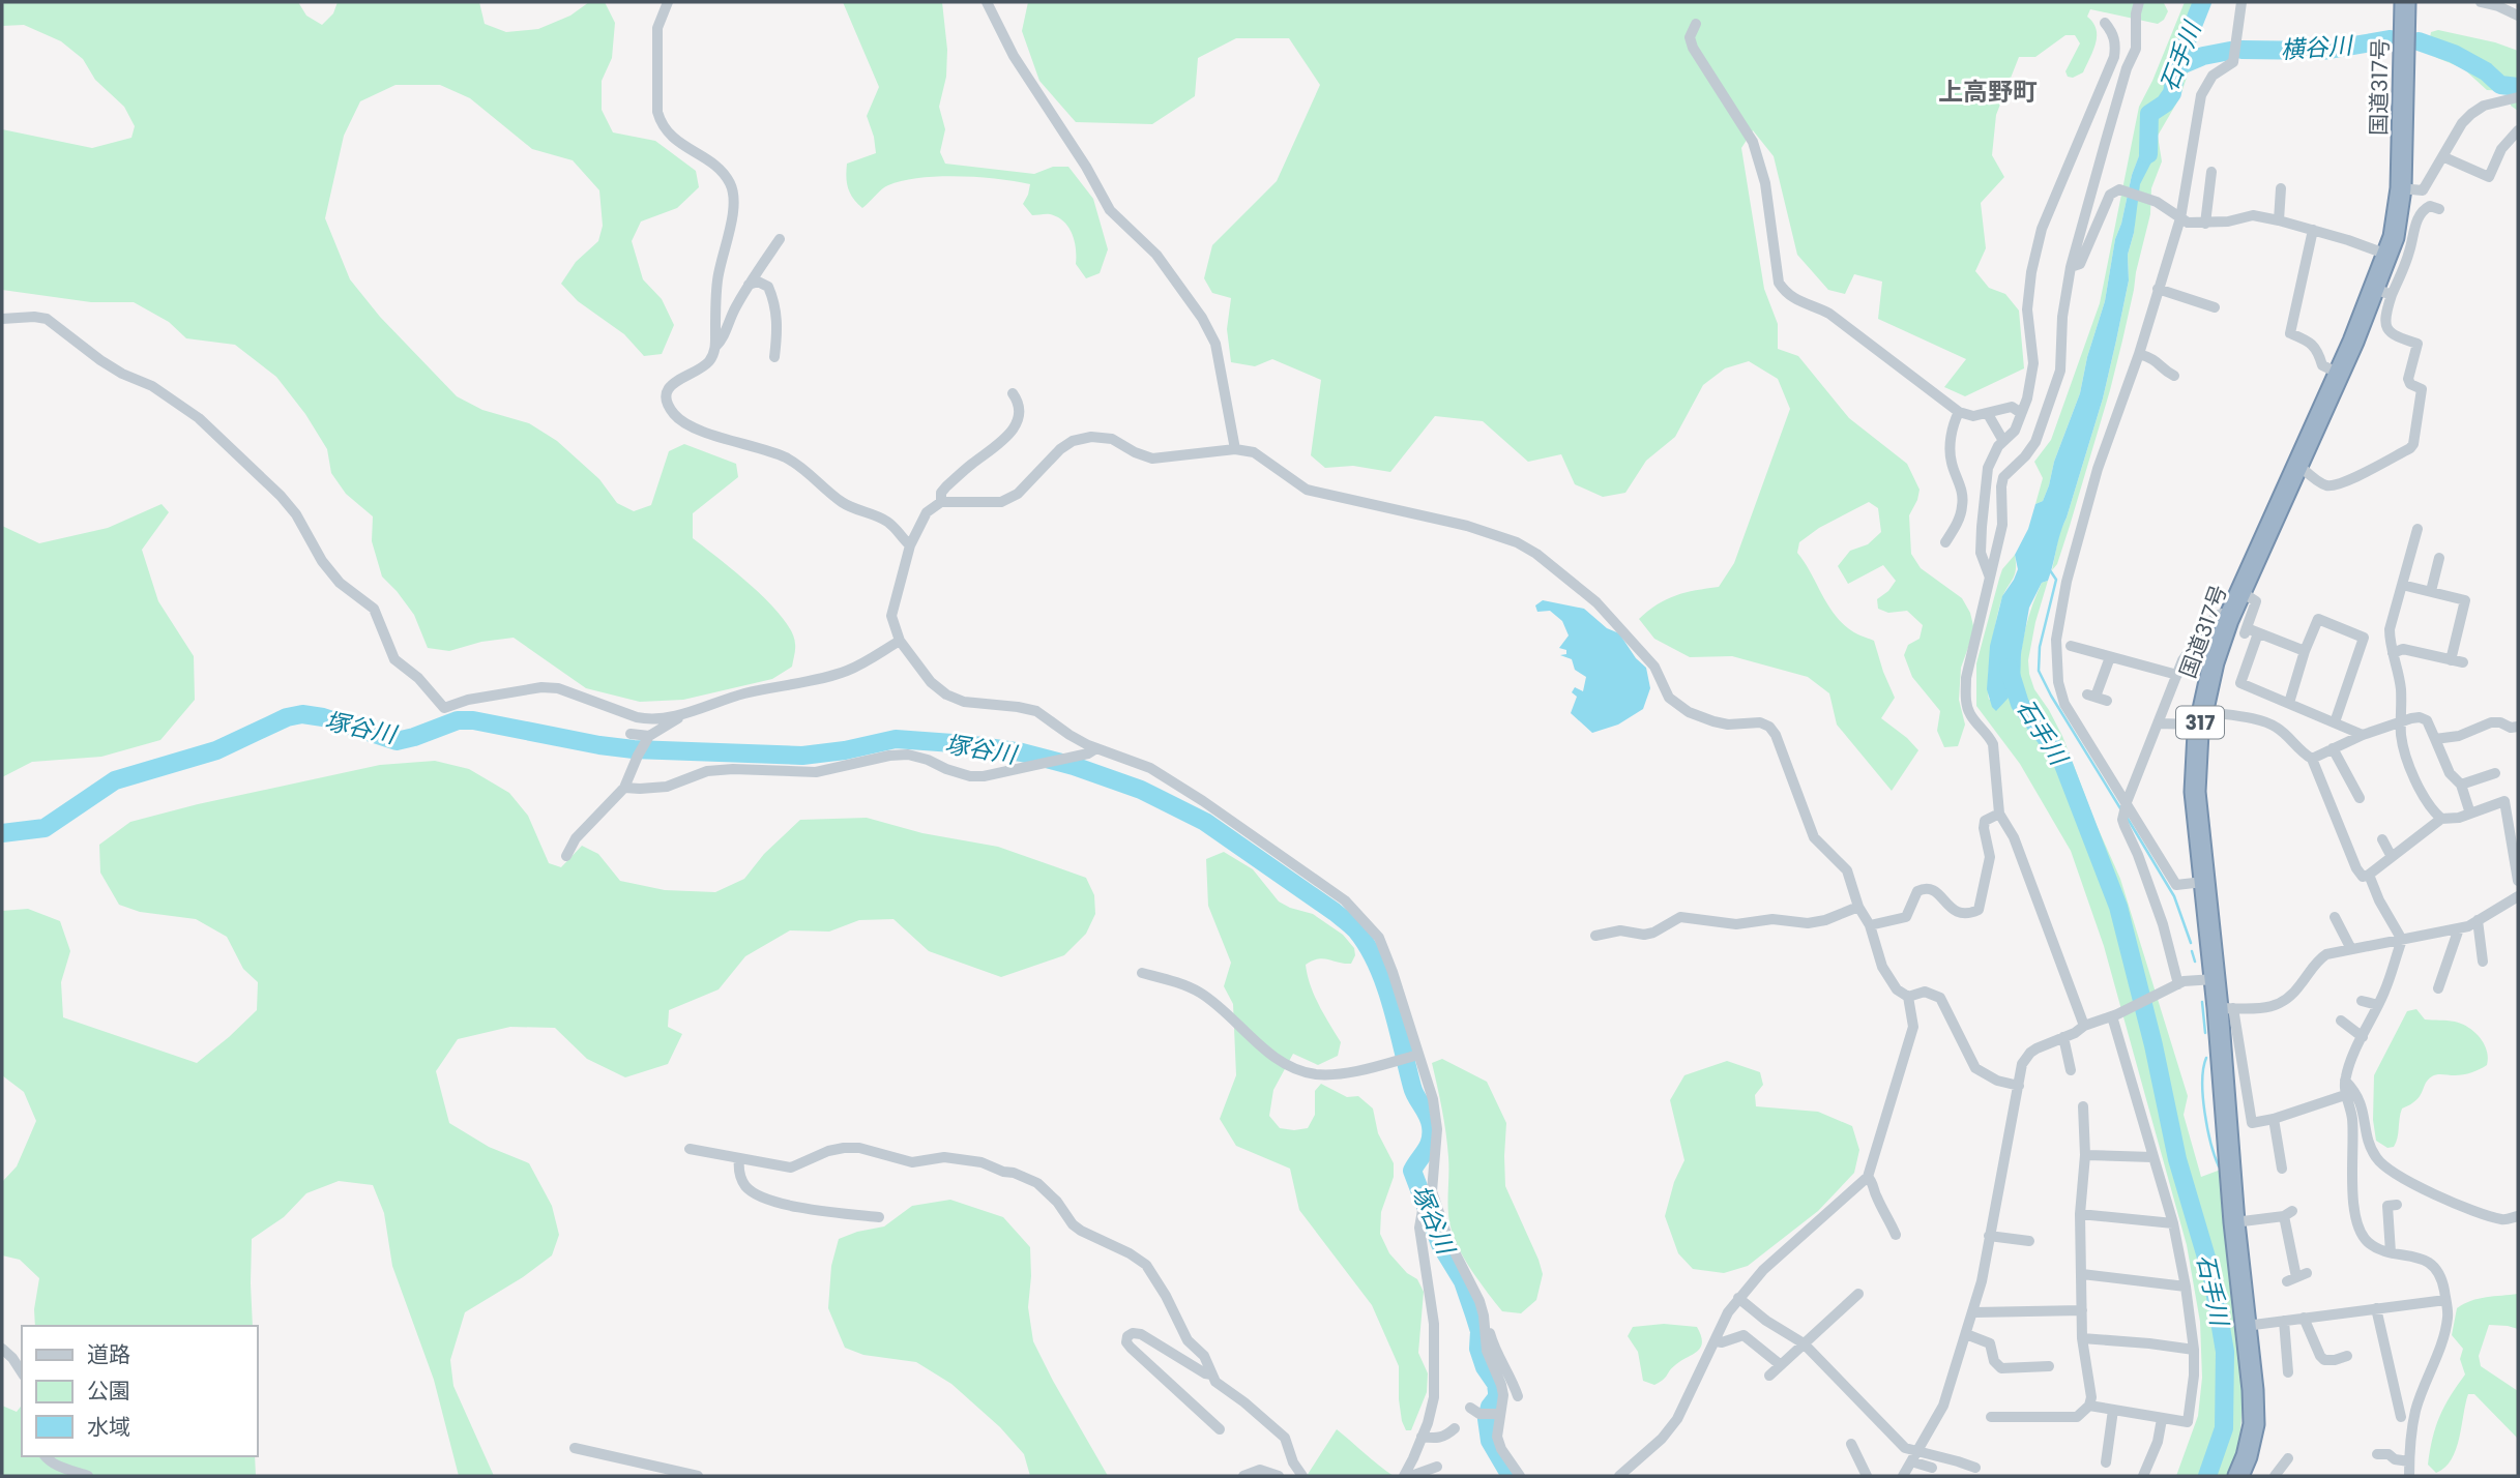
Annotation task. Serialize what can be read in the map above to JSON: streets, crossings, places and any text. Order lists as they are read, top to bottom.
{
  "streets": {
    "highway": ["国道317号", "317"]
  },
  "districts": ["上高野町"],
  "water": ["横谷川", "石手川", "塚谷川"],
  "legend": ["道路", "公園", "水域"]
}
